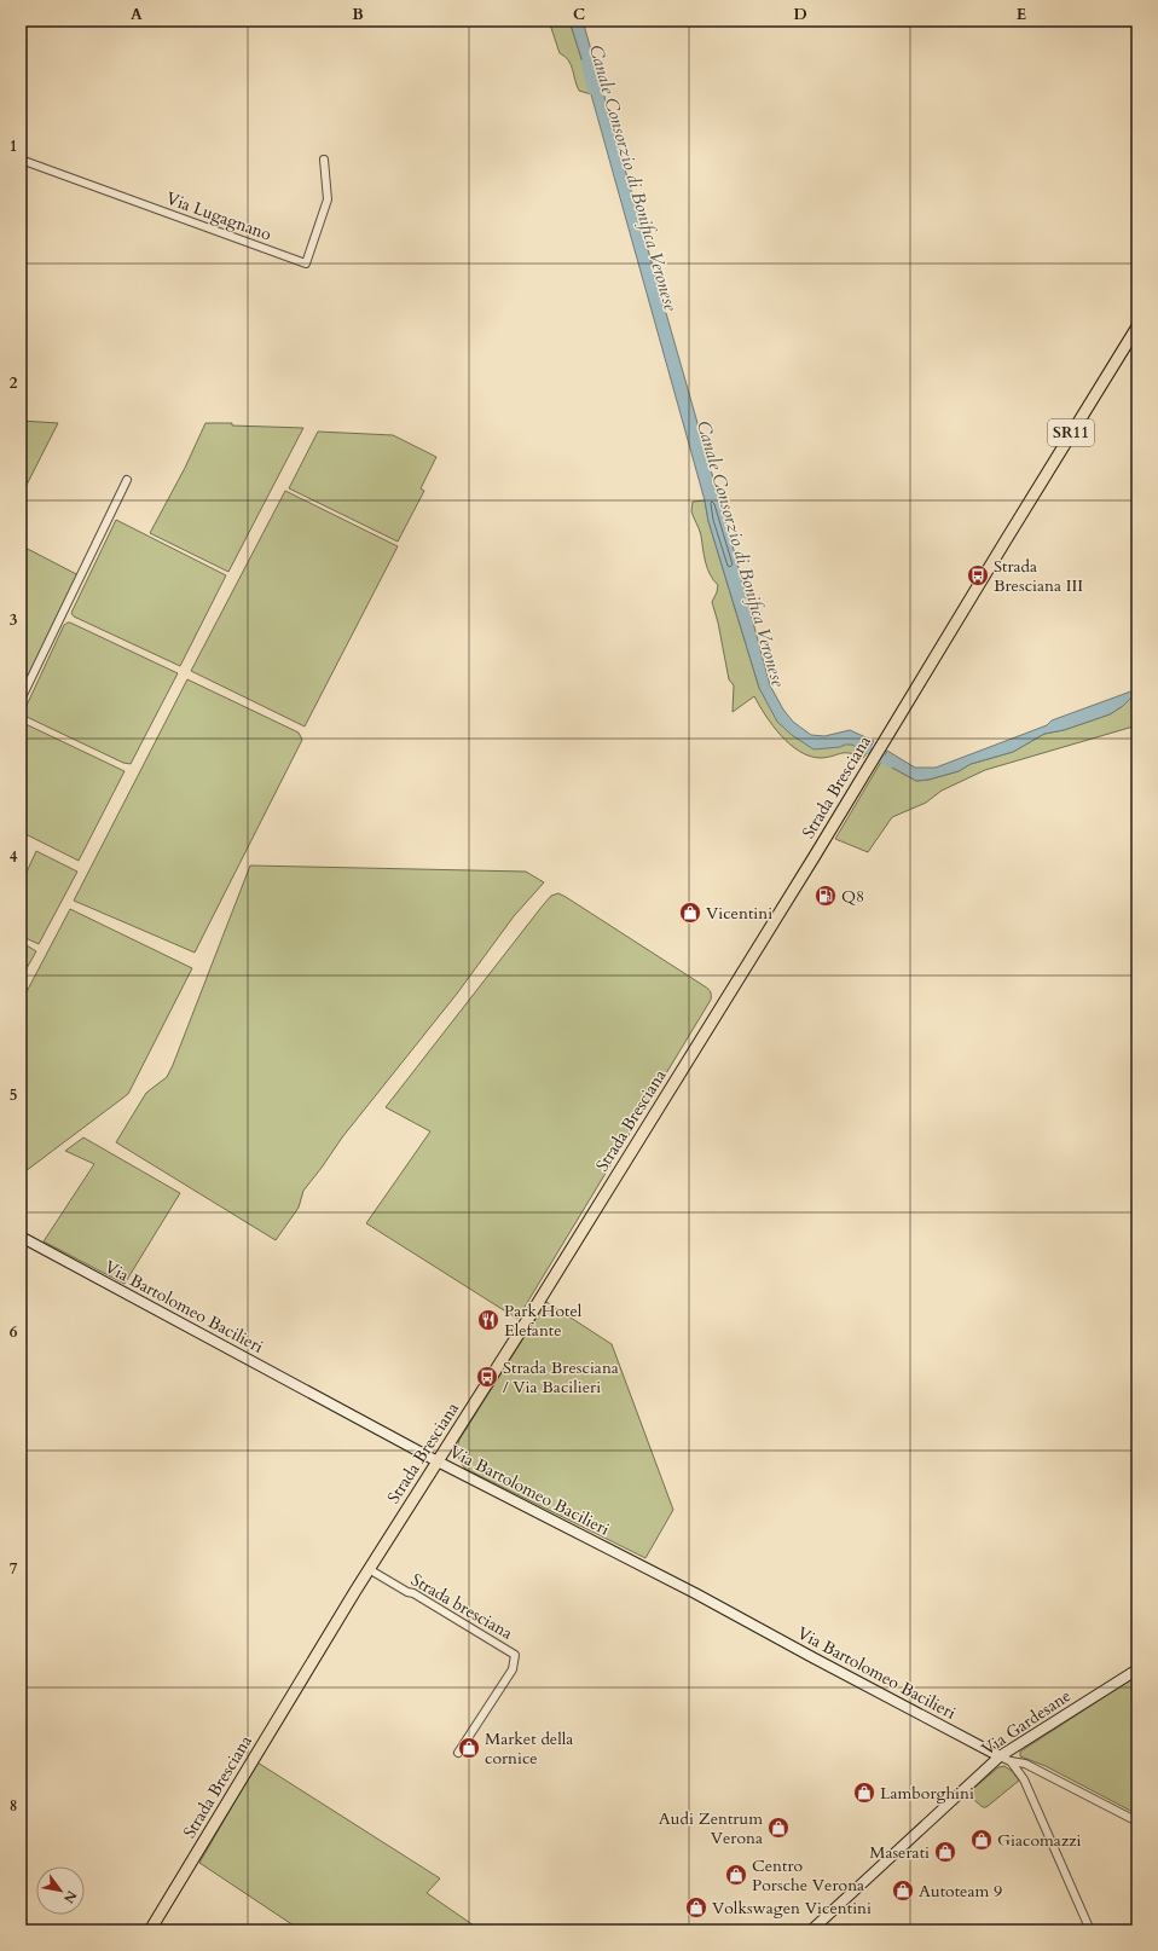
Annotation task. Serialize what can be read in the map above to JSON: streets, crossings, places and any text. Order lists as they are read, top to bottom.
{
  "streets": {
    "main road": ["SR11", "Strada Bresciana"],
    "street": [
      "Via Lugagnano",
      "Via Bartolomeo Bacilieri",
      "Strada bresciana",
      "Via Gardesane"
    ]
  },
  "crossings": [
    ["Strada Bresciana", "Via Bartolomeo Bacilieri"],
    ["Strada Bresciana", "Strada bresciana"],
    ["Via Bartolomeo Bacilieri", "Via Gardesane"]
  ],
  "water": ["Canale Consorzio di Bonifica Veronese"],
  "places": {
    "bus stop": ["Strada Bresciana III", "Strada Bresciana / Via Bacilieri"],
    "fuel station": ["Q8"],
    "shop": [
      "Vicentini",
      "Market della cornice",
      "Lamborghini",
      "Audi Zentrum Verona",
      "Giacomazzi",
      "Maserati",
      "Centro Porsche Verona",
      "Autoteam 9",
      "Volkswagen Vicentini"
    ],
    "restaurant": ["Park Hotel Elefante"]
  },
  "north": "bottom right",
  "grid": {
    "columns": [
      "A",
      "B",
      "C",
      "D",
      "E"
    ],
    "rows": [
      "1",
      "2",
      "3",
      "4",
      "5",
      "6",
      "7",
      "8"
    ]
  }
}
